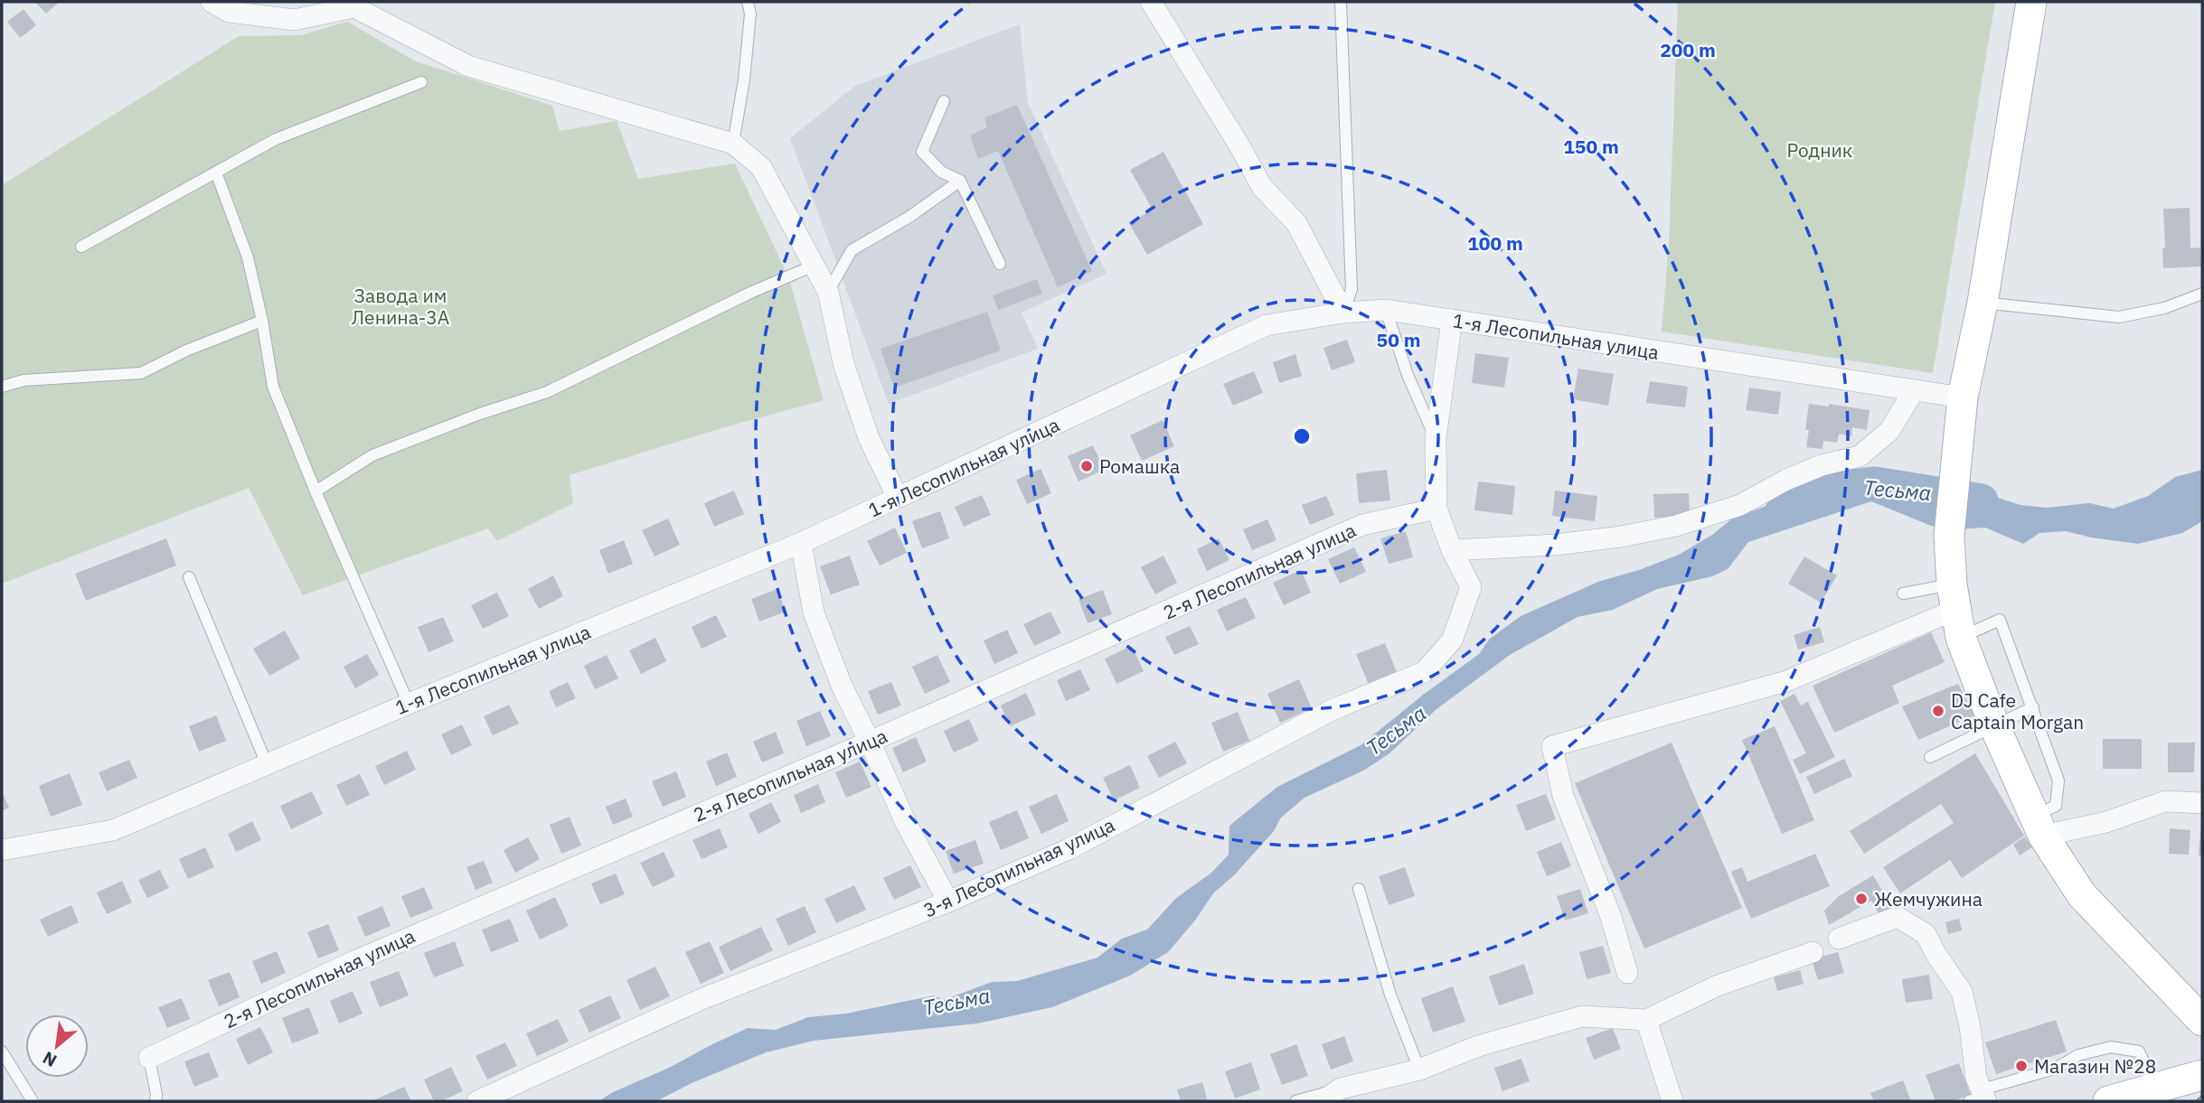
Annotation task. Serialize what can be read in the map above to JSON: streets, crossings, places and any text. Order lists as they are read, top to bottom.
{
  "streets": {
    "street": ["1-я Лесопильная улица", "2-я Лесопильная улица", "3-я Лесопильная улица"]
  },
  "crossings": [
    ["1-я Лесопильная улица", "3-я Лесопильная улица"],
    ["2-я Лесопильная улица", "3-я Лесопильная улица"]
  ],
  "water": ["Тесьма"],
  "parks": ["Родник", "Завода им Ленина-3А"],
  "places": [
    "Ромашка",
    "DJ Cafe Captain Morgan",
    "Жемчужина",
    "Магазин №28"
  ],
  "north": "bottom left",
  "rings": [
    "200 m",
    "150 m",
    "100 m",
    "50 m"
  ]
}
